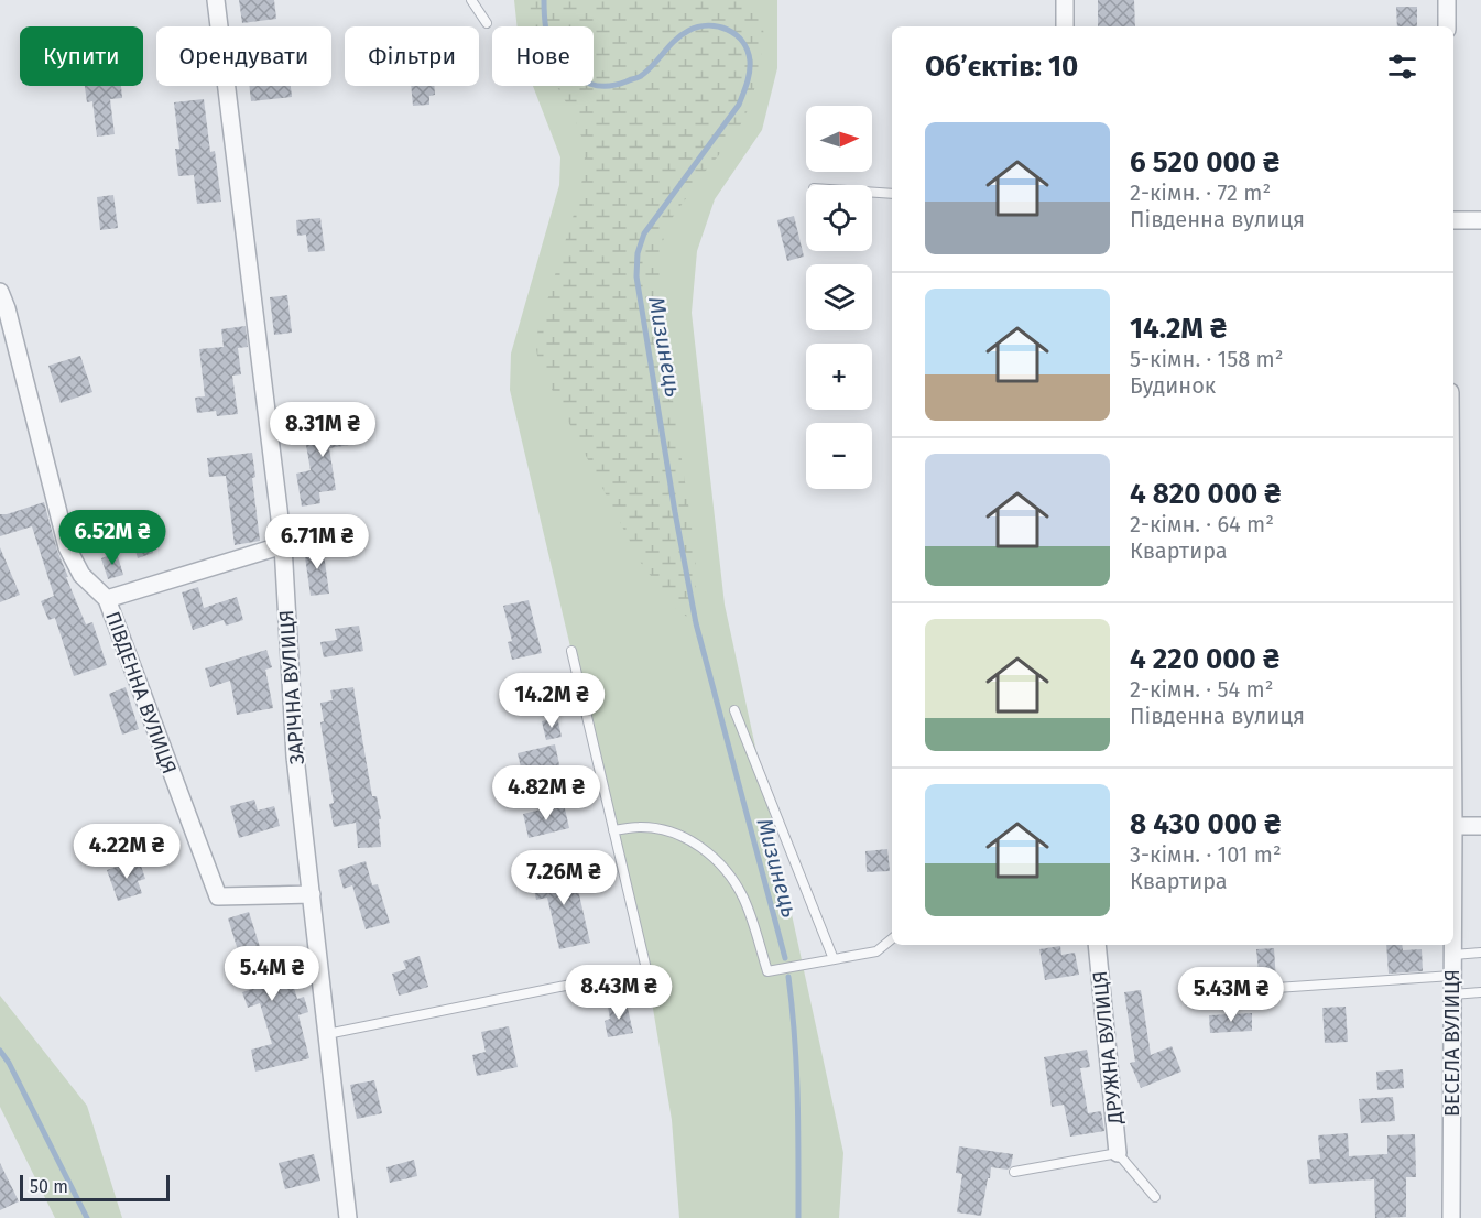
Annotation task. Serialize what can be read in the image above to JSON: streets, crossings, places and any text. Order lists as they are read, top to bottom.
{
  "streets": {
    "street": [
      "ЗАРІЧНА ВУЛИЦЯ",
      "ПІВДЕННА ВУЛИЦЯ",
      "ВЕСЕЛА ВУЛИЦЯ",
      "ДРУЖНА ВУЛИЦЯ"
    ]
  },
  "crossings": [
    ["ЗАРІЧНА ВУЛИЦЯ", "ПІВДЕННА ВУЛИЦЯ"]
  ],
  "water": ["Мизинець"],
  "scale_bar": "50 m",
  "north": "right",
  "page": {
    "chip": [
      "Купити",
      "Орендувати",
      "Фільтри",
      "Нове"
    ],
    "heading": "Об’єктів: 10",
    "map_buttons": ["+", "−"],
    "list": [
      {
        "name": "6 520 000 ₴",
        "note": "2-кімн. · 72 m² · Південна вулиця"
      },
      {
        "name": "14.2M ₴",
        "note": "5-кімн. · 158 m² · Будинок"
      },
      {
        "name": "4 820 000 ₴",
        "note": "2-кімн. · 64 m² · Квартира"
      },
      {
        "name": "4 220 000 ₴",
        "note": "2-кімн. · 54 m² · Південна вулиця"
      },
      {
        "name": "8 430 000 ₴",
        "note": "3-кімн. · 101 m² · Квартира"
      }
    ],
    "price": [
      "8.31M ₴",
      "6.52M ₴",
      "6.71M ₴",
      "14.2M ₴",
      "4.82M ₴",
      "4.22M ₴",
      "7.26M ₴",
      "5.4M ₴",
      "8.43M ₴",
      "5.43M ₴"
    ],
    "scale": "50 m"
  }
}
